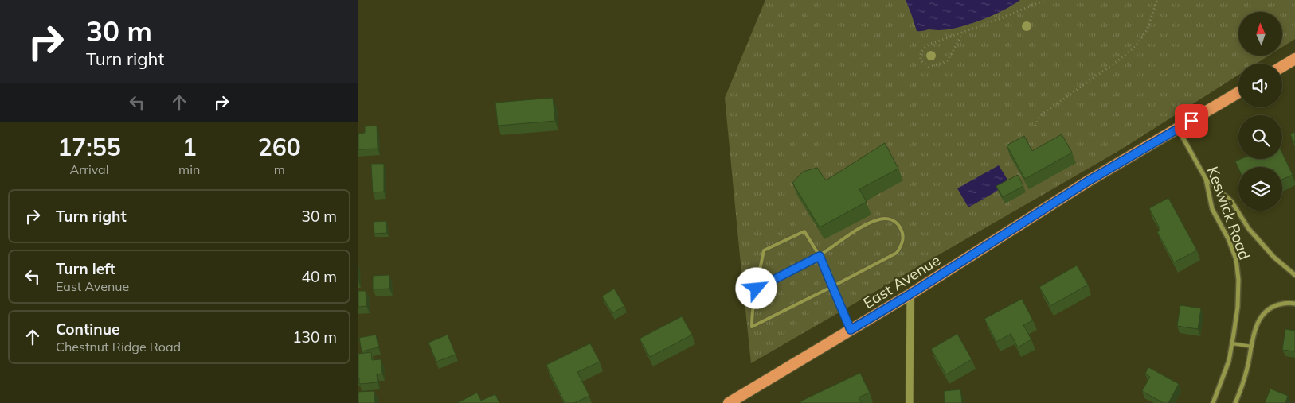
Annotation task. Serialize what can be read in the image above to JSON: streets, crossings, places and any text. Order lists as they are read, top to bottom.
{
  "streets": {
    "highway": ["East Avenue"],
    "street": ["Keswick Road"]
  },
  "crossings": [
    ["Keswick Road", "East Avenue"]
  ],
  "north": "top",
  "page": {
    "turn": ["30 m", "Turn right"],
    "eta": [
      "17:55",
      "Arrival",
      "1",
      "min",
      "260",
      "m"
    ],
    "list": [
      {
        "name": "Turn right",
        "value": "30 m"
      },
      {
        "name": "Turn left",
        "note": "East Avenue",
        "value": "40 m"
      },
      {
        "name": "Continue",
        "note": "Chestnut Ridge Road",
        "value": "130 m"
      }
    ]
  }
}
